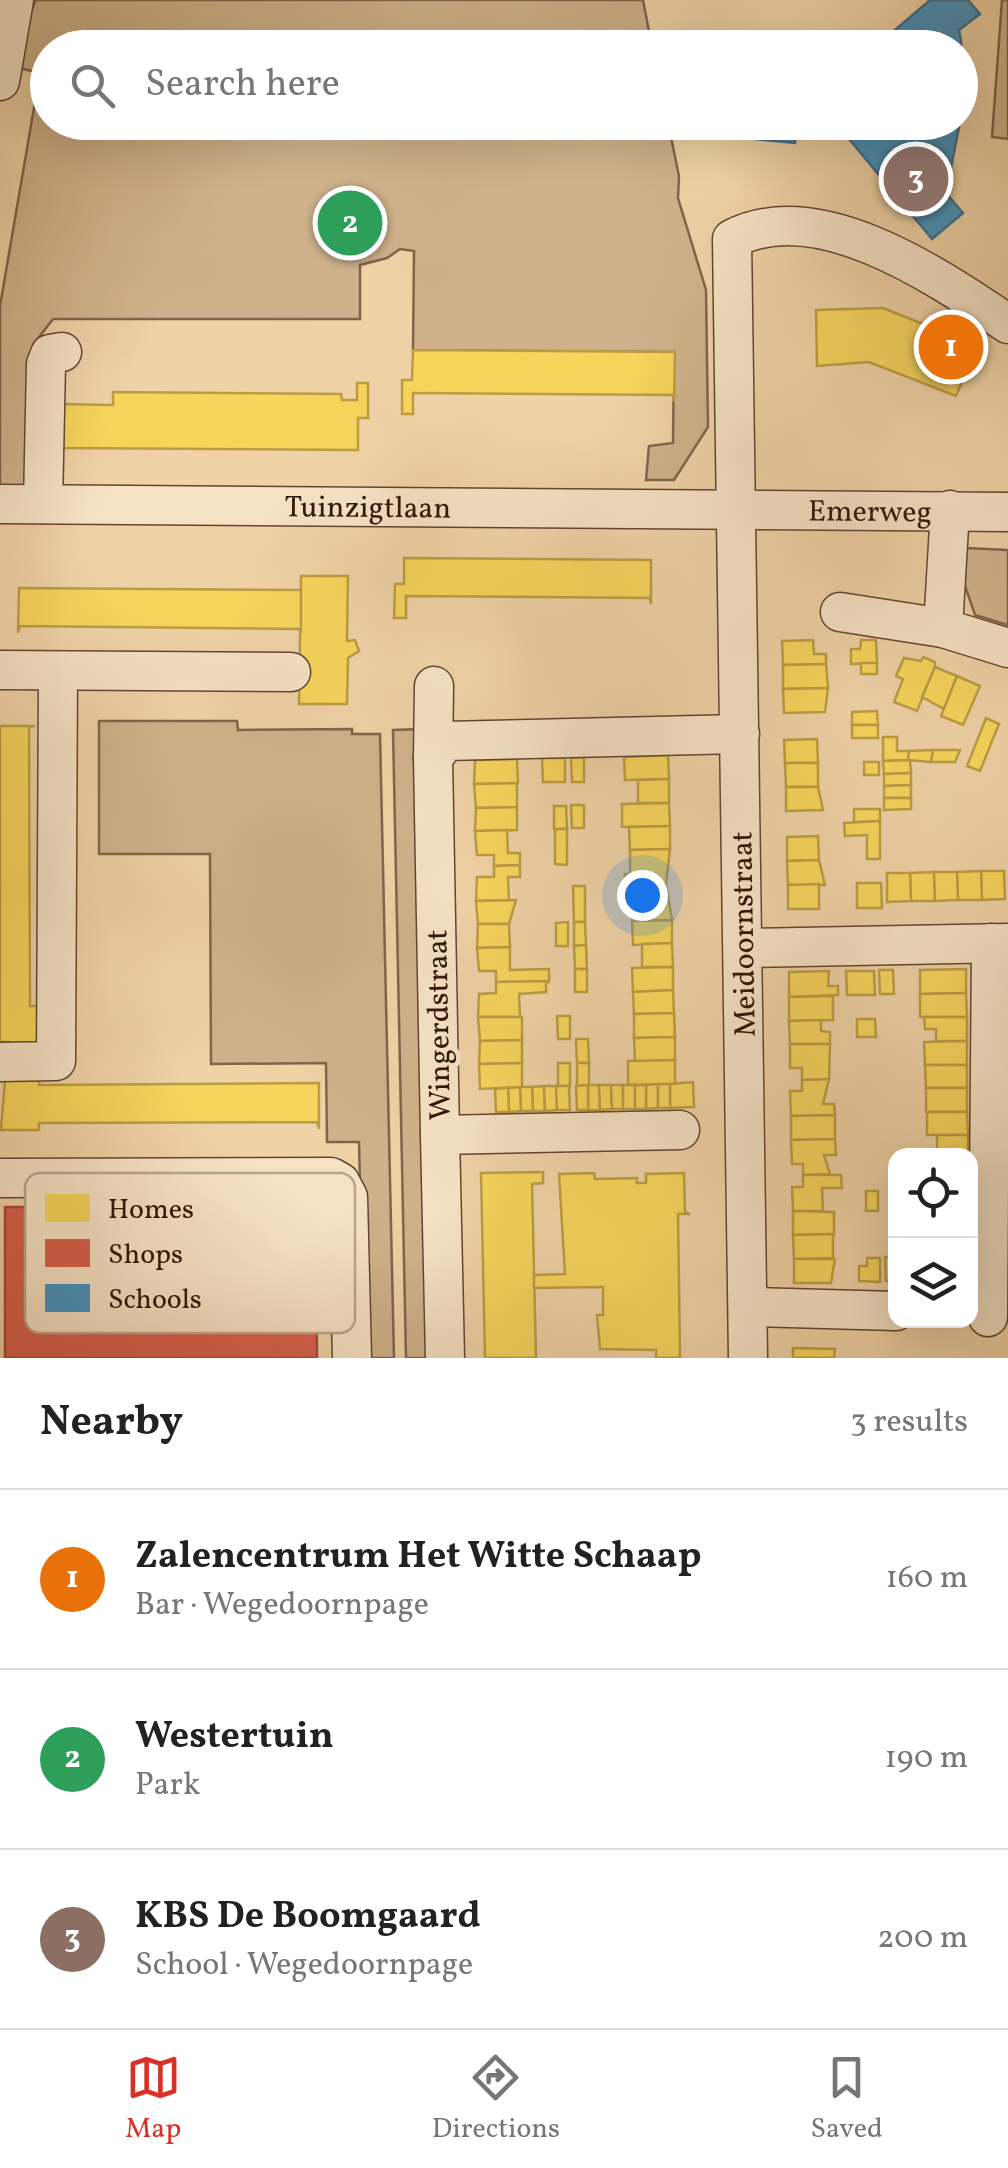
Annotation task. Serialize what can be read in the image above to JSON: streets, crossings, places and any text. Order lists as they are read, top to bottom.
{
  "streets": {
    "street": [
      "Tuinzigtlaan",
      "Emerweg",
      "Meidoornstraat",
      "Wingerdstraat"
    ]
  },
  "crossings": [
    ["Tuinzigtlaan", "Emerweg"],
    ["Tuinzigtlaan", "Meidoornstraat"],
    ["Emerweg", "Meidoornstraat"]
  ],
  "legend": ["Homes", "Shops", "Schools"],
  "page": {
    "search": "Search here",
    "pins": ["3", "2", "1"],
    "heading": ["Nearby", "3 results"],
    "list": [
      {
        "mark": "1",
        "name": "Zalencentrum Het Witte Schaap",
        "note": "Bar · Wegedoornpage",
        "value": "160 m"
      },
      {
        "mark": "2",
        "name": "Westertuin",
        "note": "Park",
        "value": "190 m"
      },
      {
        "mark": "3",
        "name": "KBS De Boomgaard",
        "note": "School · Wegedoornpage",
        "value": "200 m"
      }
    ],
    "nav": ["Map", "Directions", "Saved"]
  }
}
